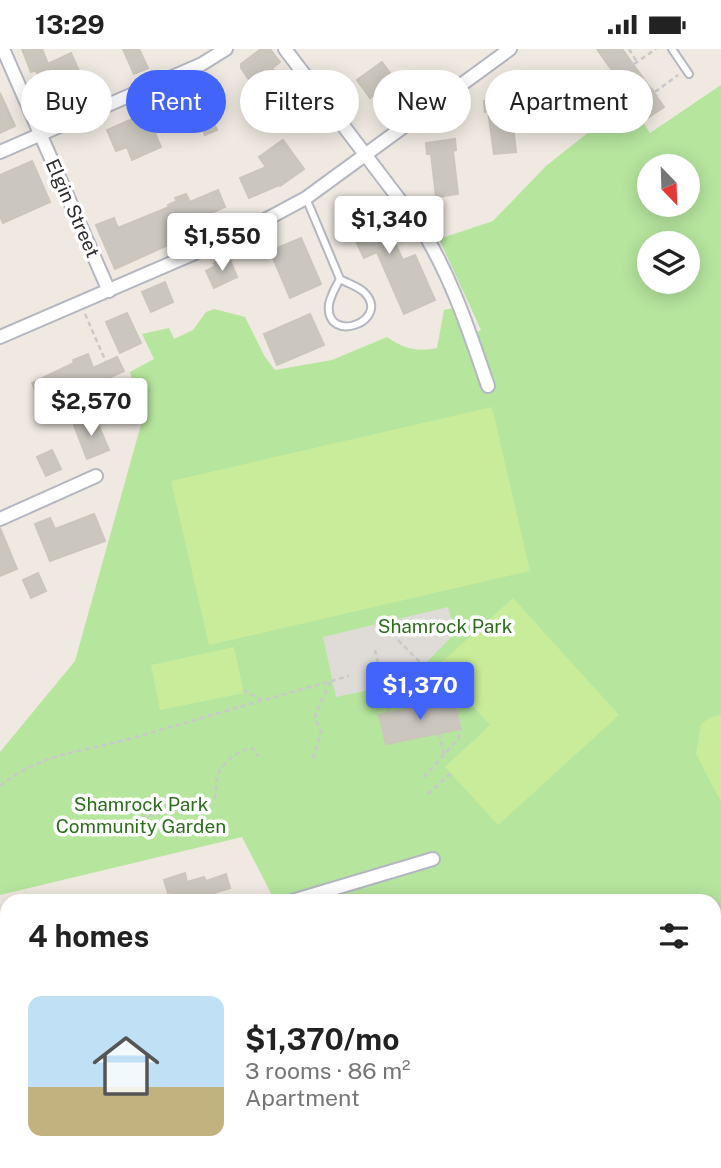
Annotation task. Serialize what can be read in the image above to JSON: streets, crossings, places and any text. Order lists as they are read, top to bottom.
{
  "streets": {
    "street": ["Elgin Street"]
  },
  "parks": ["Shamrock Park", "Shamrock Park Community Garden"],
  "north": "bottom right",
  "page": {
    "status": "13:29",
    "chip": [
      "Buy",
      "Rent",
      "Filters",
      "New",
      "Apartment"
    ],
    "price": [
      "$1,340",
      "$1,550",
      "$2,570",
      "$1,370"
    ],
    "heading": "4 homes",
    "list": [
      {
        "name": "$1,370/mo",
        "note": "3 rooms · 86 m² · Apartment"
      }
    ]
  }
}
